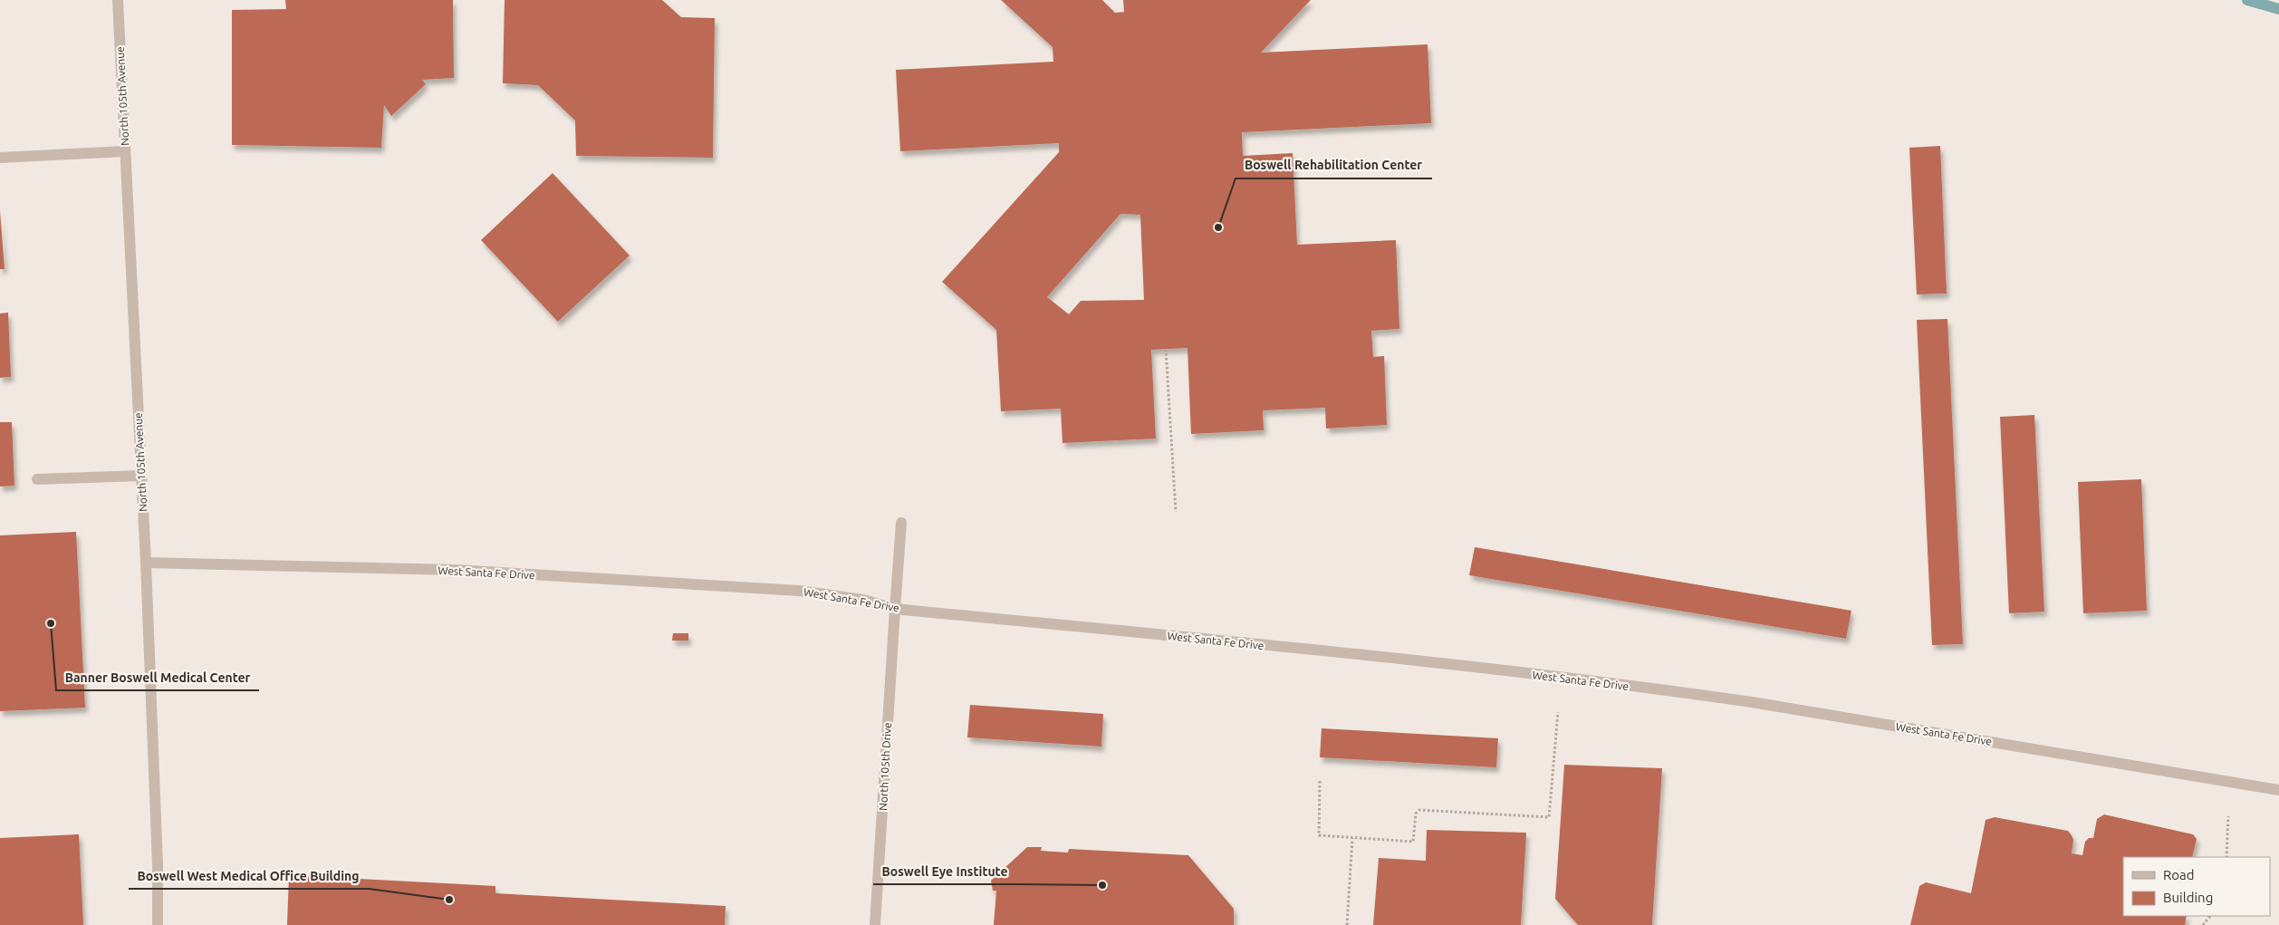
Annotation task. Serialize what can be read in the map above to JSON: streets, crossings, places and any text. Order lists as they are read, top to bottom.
{
  "streets": {
    "street": ["North 105th Avenue", "West Santa Fe Drive", "North 105th Drive"]
  },
  "crossings": [
    ["North 105th Avenue", "West Santa Fe Drive"],
    ["West Santa Fe Drive", "North 105th Drive"]
  ],
  "places": [
    "Boswell Rehabilitation Center",
    "Banner Boswell Medical Center",
    "Boswell Eye Institute",
    "Boswell West Medical Office Building"
  ],
  "legend": ["Road", "Building"]
}
